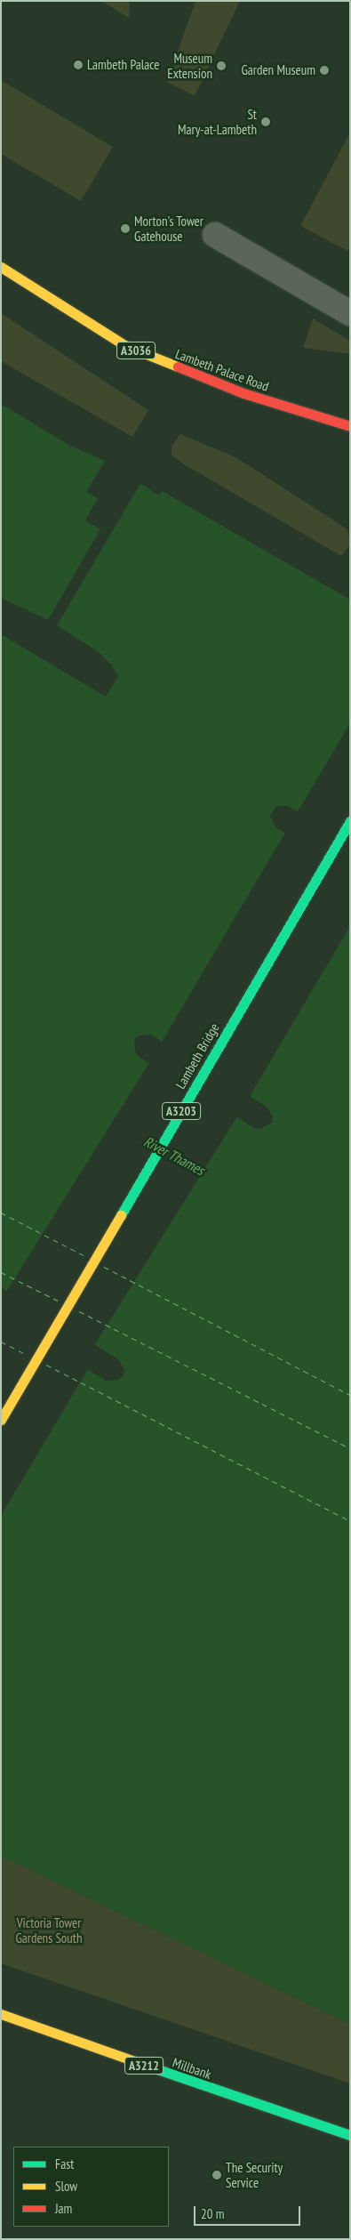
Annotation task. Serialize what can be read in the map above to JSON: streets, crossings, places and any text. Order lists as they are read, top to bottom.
{
  "streets": {
    "main road": [
      "A3036",
      "Lambeth Palace Road",
      "Lambeth Bridge",
      "A3203",
      "A3212",
      "Millbank"
    ]
  },
  "water": ["River Thames"],
  "parks": ["Victoria Tower Gardens South"],
  "places": [
    "Lambeth Palace",
    "Museum Extension",
    "Garden Museum",
    "St Mary-at-Lambeth",
    "Morton's Tower Gatehouse",
    "The Security Service"
  ],
  "legend": ["Fast", "Slow", "Jam"],
  "scale_bar": "20 m"
}
